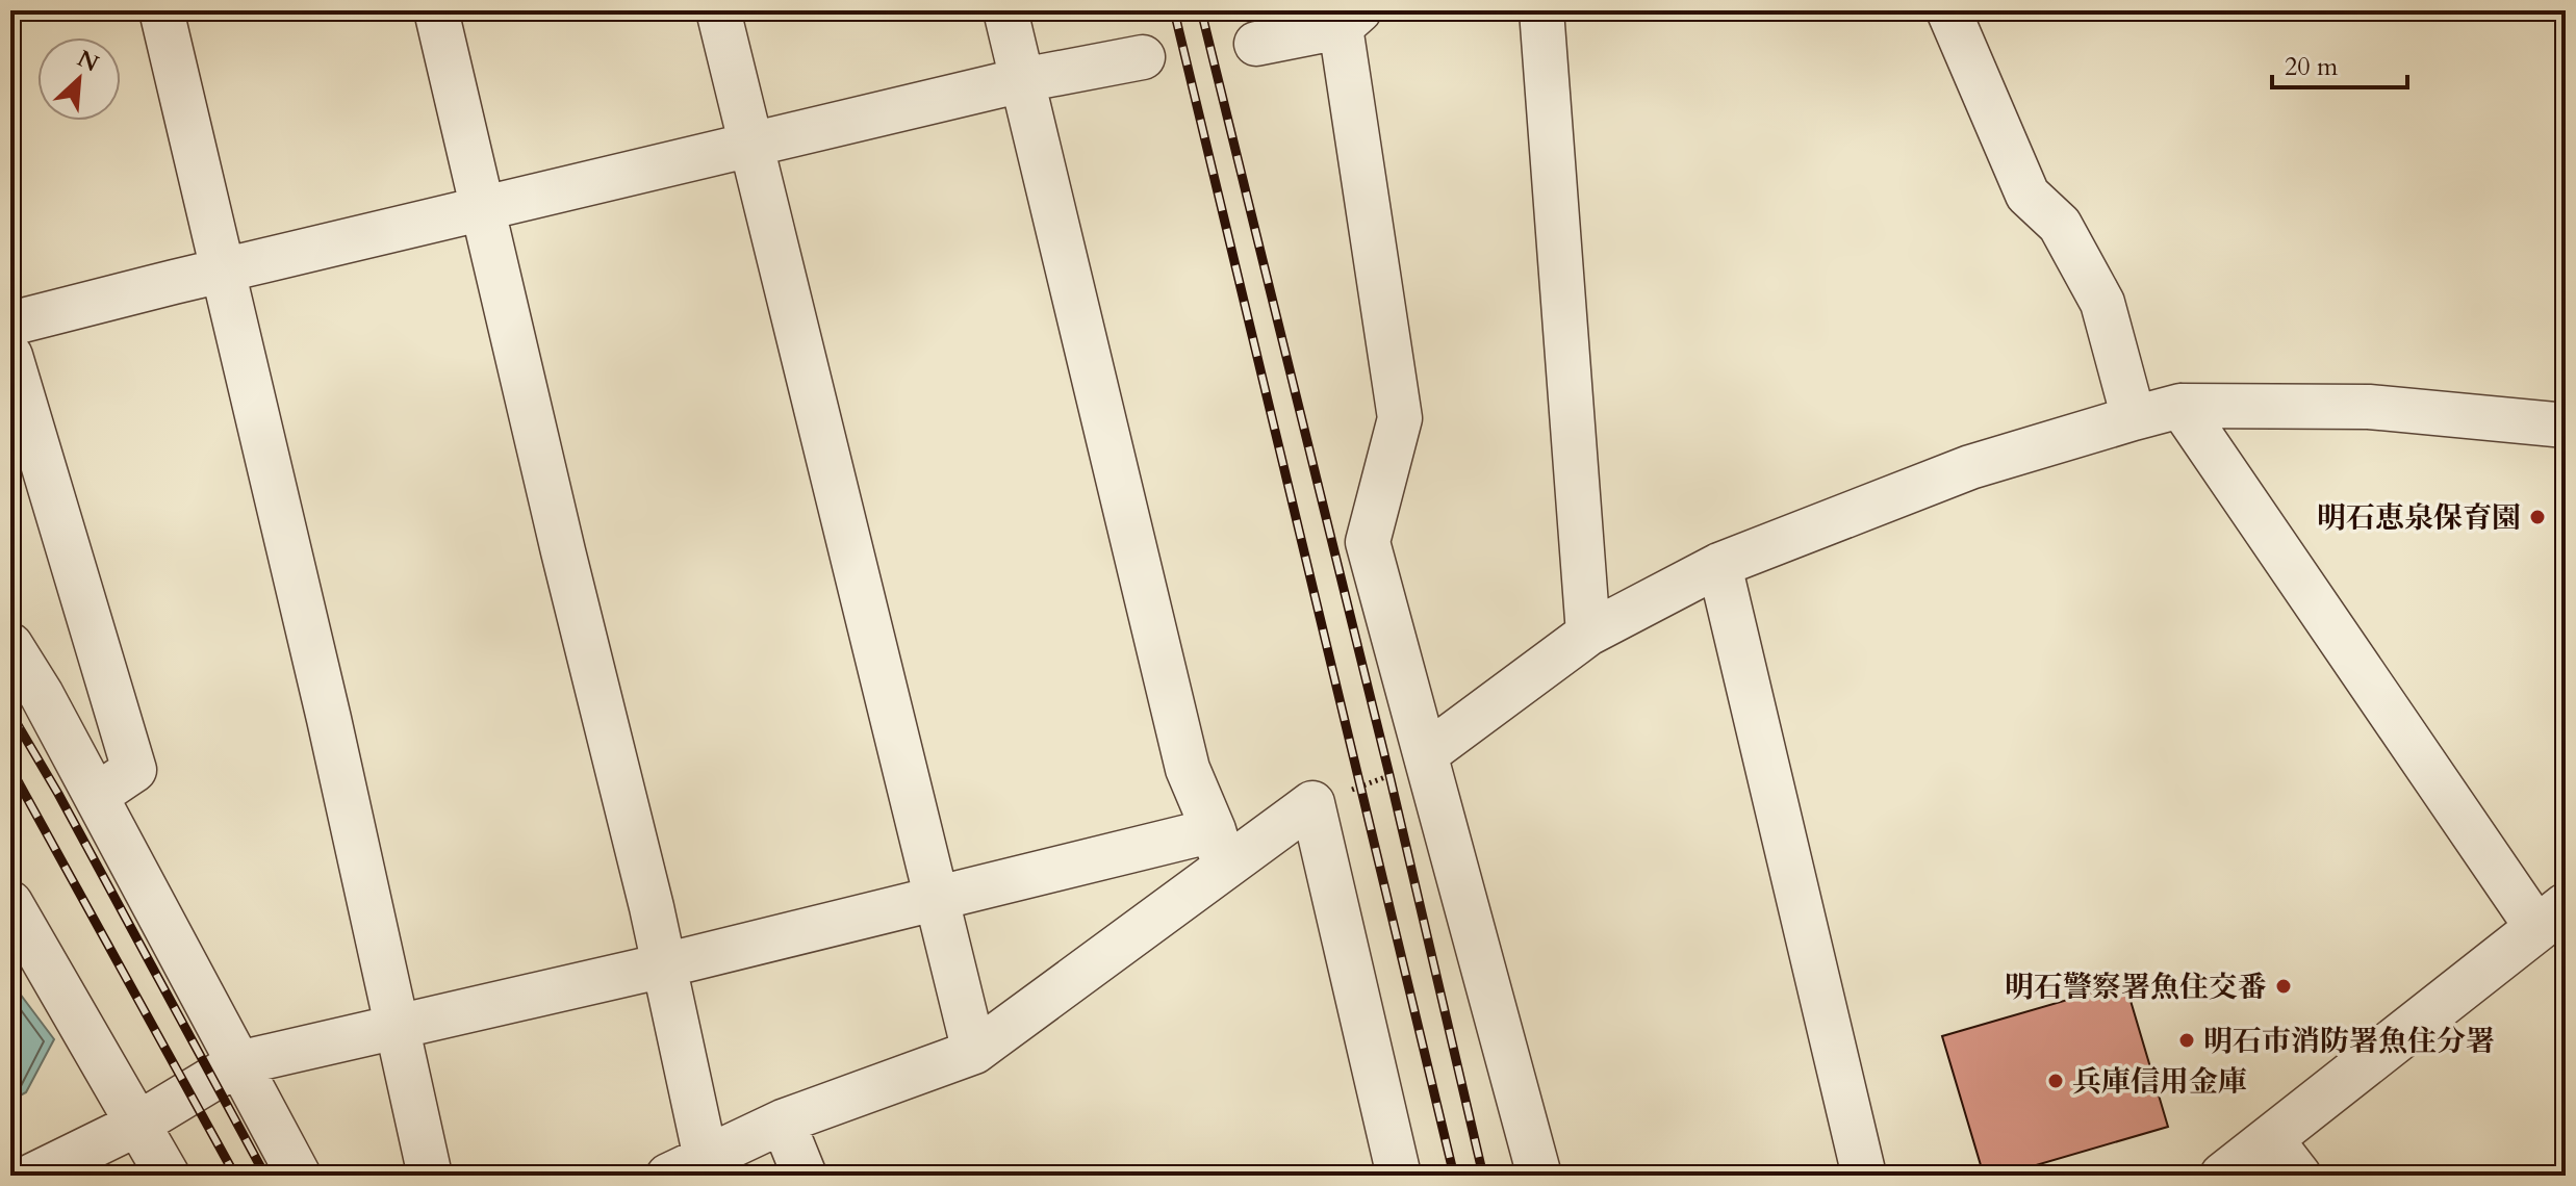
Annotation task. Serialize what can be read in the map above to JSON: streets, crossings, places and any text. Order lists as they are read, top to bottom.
{
  "places": [
    "明石恵泉保育園",
    "明石警察署魚住交番",
    "明石市消防署魚住分署",
    "兵庫信用金庫"
  ],
  "scale_bar": "20 m",
  "north": "top right"
}
